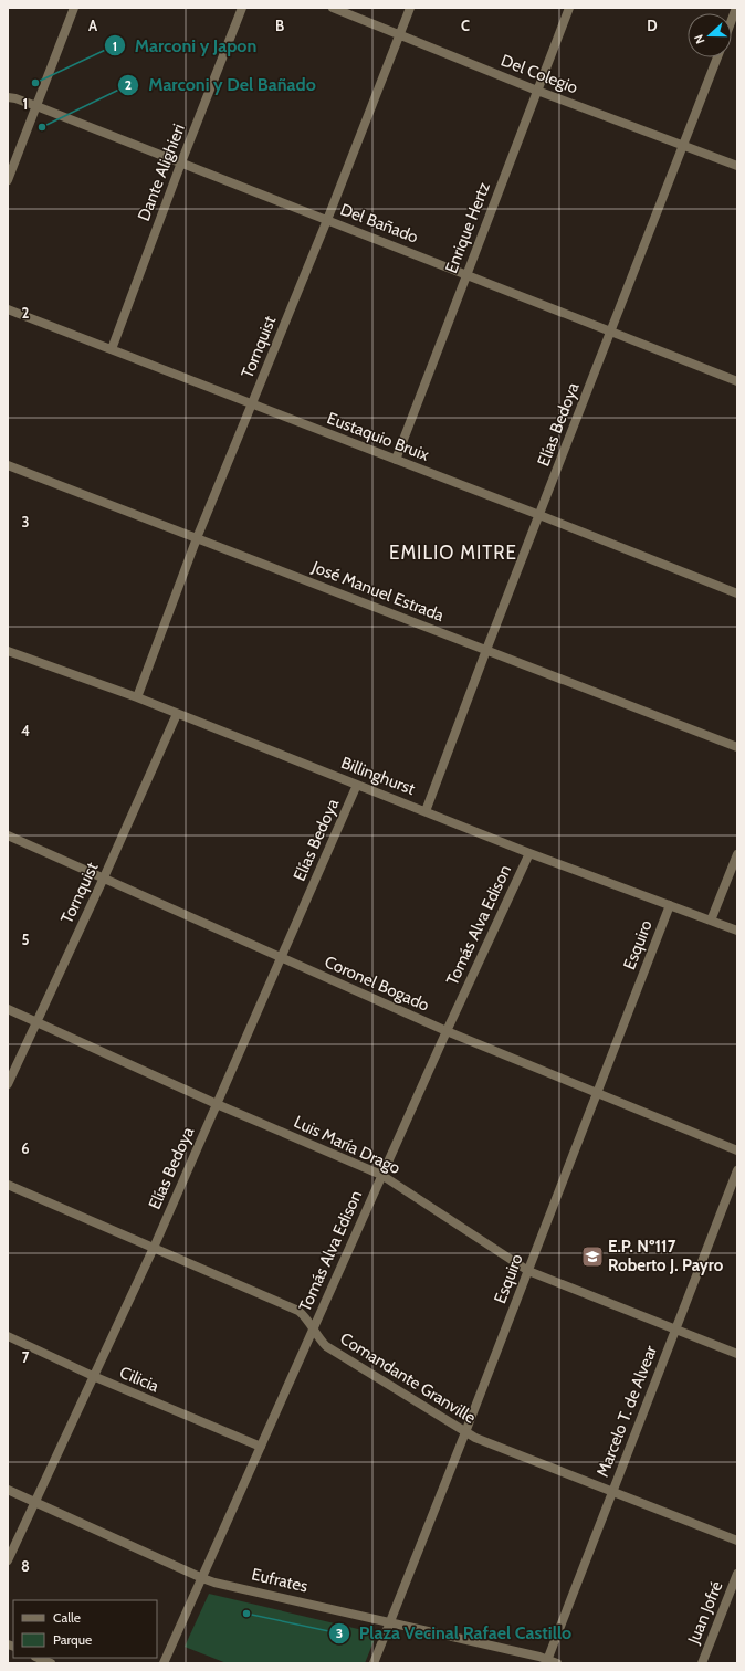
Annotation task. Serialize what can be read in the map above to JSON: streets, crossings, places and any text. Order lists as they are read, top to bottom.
{
  "streets": {
    "street": [
      "Del Colegio",
      "Dante Alighieri",
      "Del Bañado",
      "Enrique Hertz",
      "Tornquist",
      "Elías Bedoya",
      "Eustaquio Bruix",
      "José Manuel Estrada",
      "Billinghurst",
      "Tomás Alva Edison",
      "Esquiro",
      "Coronel Bogado",
      "Luis María Drago",
      "Comandante Granville",
      "Cilicia",
      "Marcelo T. de Alvear",
      "Eufrates",
      "Juan Jofré"
    ]
  },
  "crossings": [
    ["Del Colegio", "Enrique Hertz"],
    ["Del Colegio", "Tornquist"],
    ["Del Colegio", "Elías Bedoya"],
    ["Dante Alighieri", "Del Bañado"],
    ["Dante Alighieri", "Eustaquio Bruix"],
    ["Del Bañado", "Enrique Hertz"],
    ["Del Bañado", "Tornquist"],
    ["Del Bañado", "Elías Bedoya"],
    ["Enrique Hertz", "Eustaquio Bruix"],
    ["Tornquist", "Eustaquio Bruix"],
    ["Tornquist", "José Manuel Estrada"],
    ["Tornquist", "Billinghurst"],
    ["Tornquist", "Coronel Bogado"],
    ["Tornquist", "Luis María Drago"],
    ["Elías Bedoya", "Eustaquio Bruix"],
    ["Elías Bedoya", "José Manuel Estrada"],
    ["Elías Bedoya", "Billinghurst"],
    ["Elías Bedoya", "Coronel Bogado"],
    ["Elías Bedoya", "Luis María Drago"],
    ["Elías Bedoya", "Comandante Granville"],
    ["Elías Bedoya", "Cilicia"],
    ["Elías Bedoya", "Eufrates"],
    ["Billinghurst", "Tomás Alva Edison"],
    ["Billinghurst", "Esquiro"],
    ["Tomás Alva Edison", "Coronel Bogado"],
    ["Tomás Alva Edison", "Luis María Drago"],
    ["Tomás Alva Edison", "Comandante Granville"],
    ["Tomás Alva Edison", "Cilicia"],
    ["Tomás Alva Edison", "Eufrates"],
    ["Esquiro", "Coronel Bogado"],
    ["Esquiro", "Luis María Drago"],
    ["Esquiro", "Comandante Granville"],
    ["Esquiro", "Eufrates"],
    ["Luis María Drago", "Marcelo T. de Alvear"],
    ["Comandante Granville", "Marcelo T. de Alvear"],
    ["Marcelo T. de Alvear", "Eufrates"]
  ],
  "districts": ["EMILIO MITRE"],
  "places": {
    "other": ["Marconi y Japon", "Marconi y Del Bañado", "Plaza Vecinal Rafael Castillo"],
    "school or university": ["E.P. Nº117 Roberto J. Payro"]
  },
  "legend": ["Calle", "Parque"],
  "north": "left",
  "grid": {
    "columns": [
      "A",
      "B",
      "C",
      "D"
    ],
    "rows": [
      "1",
      "2",
      "3",
      "4",
      "5",
      "6",
      "7",
      "8"
    ]
  }
}
